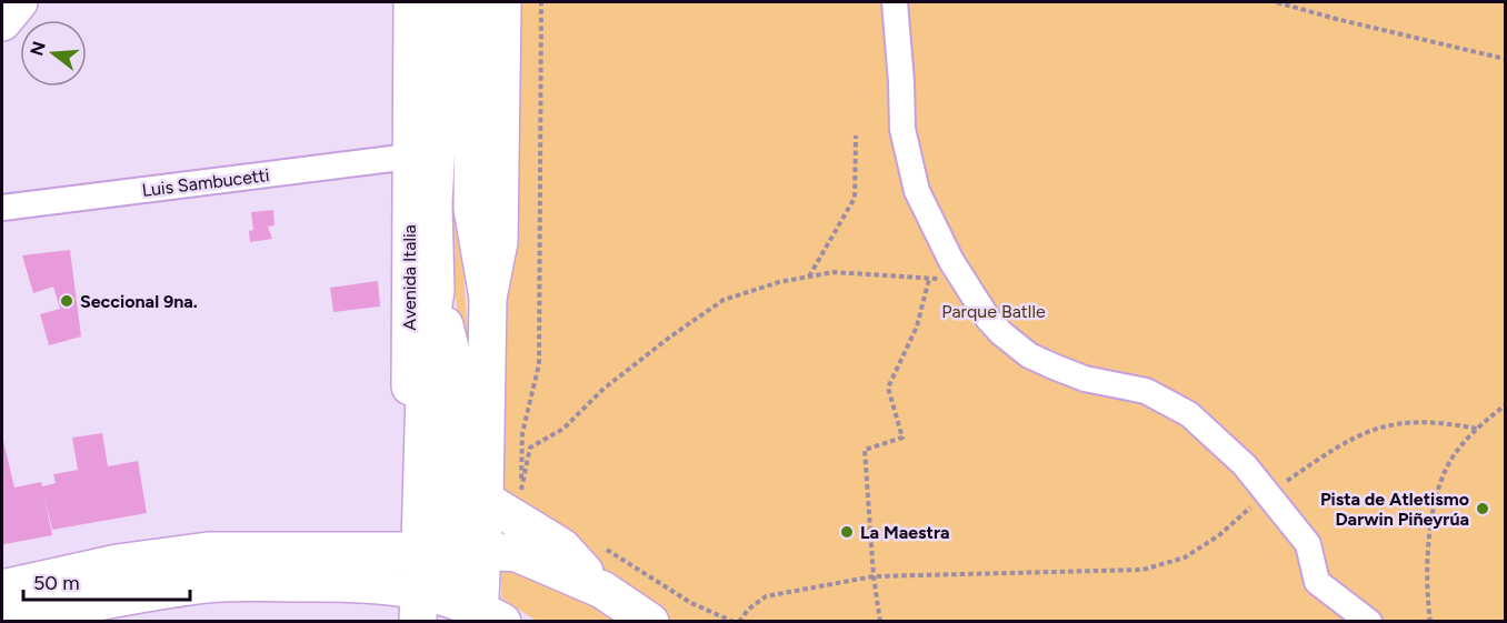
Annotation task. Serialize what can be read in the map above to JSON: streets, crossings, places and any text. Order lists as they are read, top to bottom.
{
  "streets": {
    "street": ["Luis Sambucetti", "Avenida Italia"]
  },
  "crossings": [
    ["Luis Sambucetti", "Avenida Italia"]
  ],
  "parks": ["Parque Batlle"],
  "places": ["Seccional 9na.", "Pista de Atletismo Darwin Piñeyrúa", "La Maestra"],
  "scale_bar": "50 m",
  "north": "left"
}
